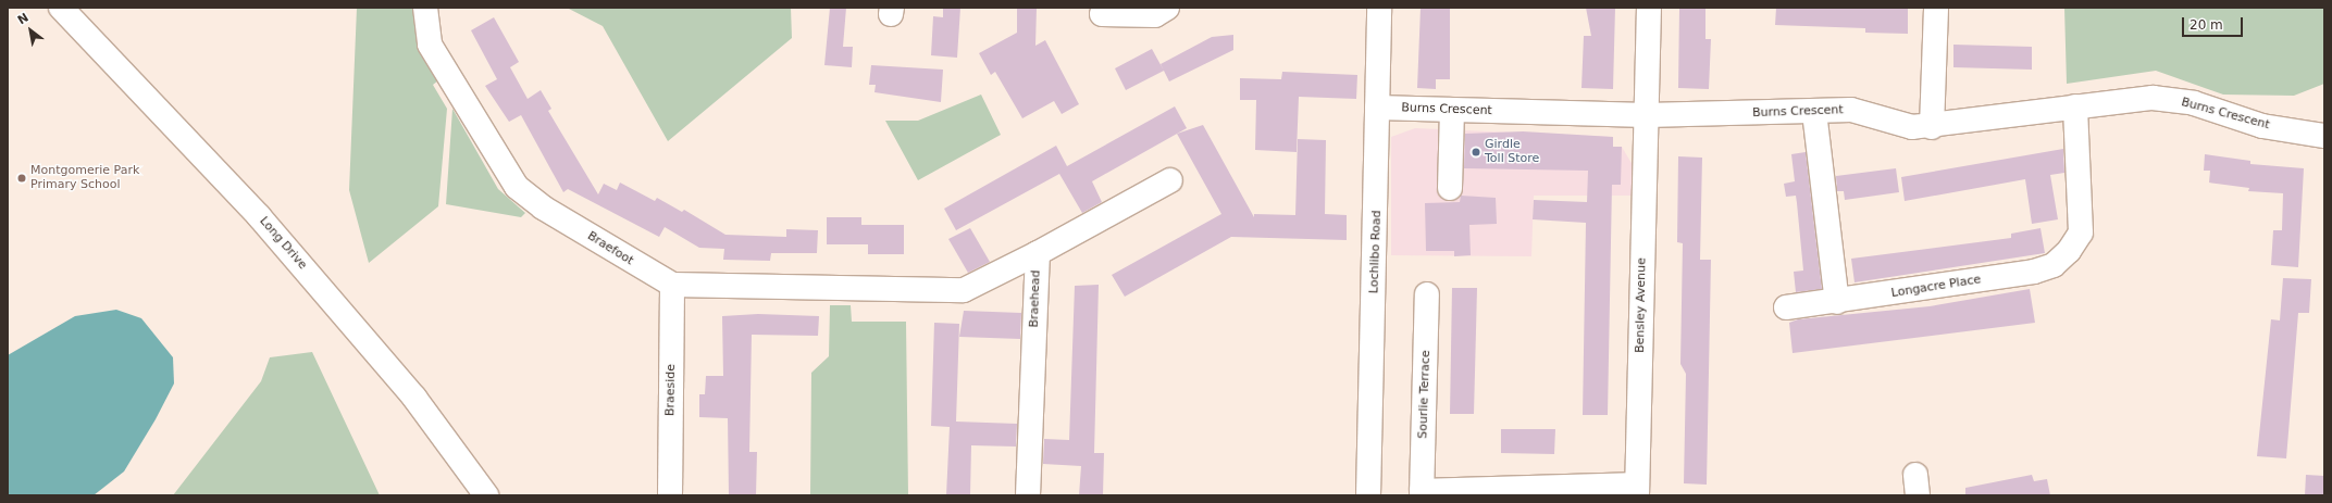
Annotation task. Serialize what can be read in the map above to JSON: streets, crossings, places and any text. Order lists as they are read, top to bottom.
{
  "streets": {
    "street": [
      "Burns Crescent",
      "Long Drive",
      "Braefoot",
      "Lochlibo Road",
      "Longacre Place",
      "Braehead",
      "Bensley Avenue",
      "Braeside",
      "Sourlie Terrace"
    ]
  },
  "crossings": [
    ["Burns Crescent", "Lochlibo Road"],
    ["Burns Crescent", "Longacre Place"],
    ["Burns Crescent", "Bensley Avenue"],
    ["Braefoot", "Braehead"],
    ["Braefoot", "Braeside"]
  ],
  "places": ["Girdle Toll Store", "Montgomerie Park Primary School"],
  "scale_bar": "20 m",
  "north": "top left"
}
